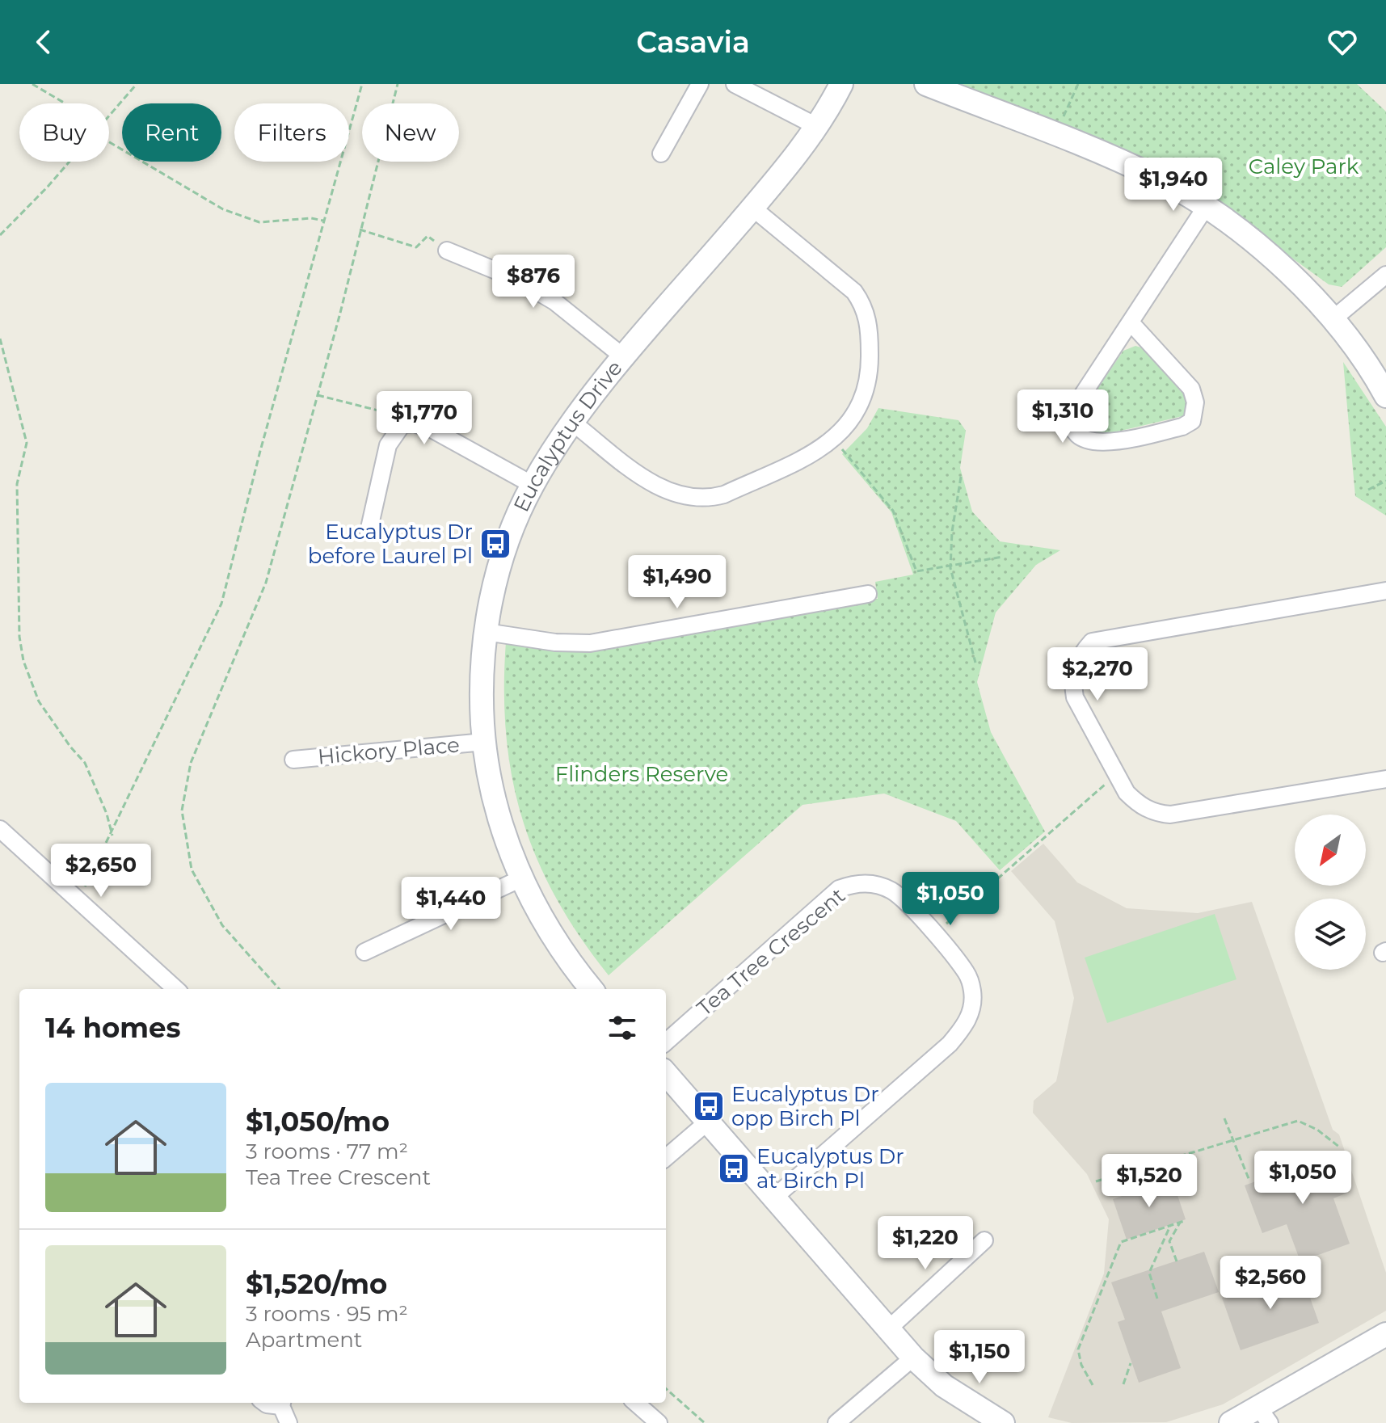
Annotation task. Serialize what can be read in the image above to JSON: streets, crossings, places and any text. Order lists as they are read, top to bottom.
{
  "streets": {
    "street": ["Eucalyptus Drive", "Hickory Place", "Tea Tree Crescent"]
  },
  "crossings": [
    ["Eucalyptus Drive", "Hickory Place"]
  ],
  "parks": ["Caley Park", "Flinders Reserve"],
  "places": {
    "bus stop": ["Eucalyptus Dr before Laurel Pl", "Eucalyptus Dr opp Birch Pl", "Eucalyptus Dr at Birch Pl"]
  },
  "north": "bottom left",
  "page": {
    "header": "Casavia",
    "chip": [
      "Buy",
      "Rent",
      "Filters",
      "New"
    ],
    "price": [
      "$1,940",
      "$876",
      "$1,310",
      "$1,770",
      "$1,490",
      "$2,270",
      "$2,650",
      "$1,050",
      "$1,440",
      "$1,050",
      "$1,520",
      "$1,220",
      "$2,560",
      "$1,150"
    ],
    "heading": "14 homes",
    "list": [
      {
        "name": "$1,050/mo",
        "note": "3 rooms · 77 m² · Tea Tree Crescent"
      },
      {
        "name": "$1,520/mo",
        "note": "3 rooms · 95 m² · Apartment"
      }
    ]
  }
}
